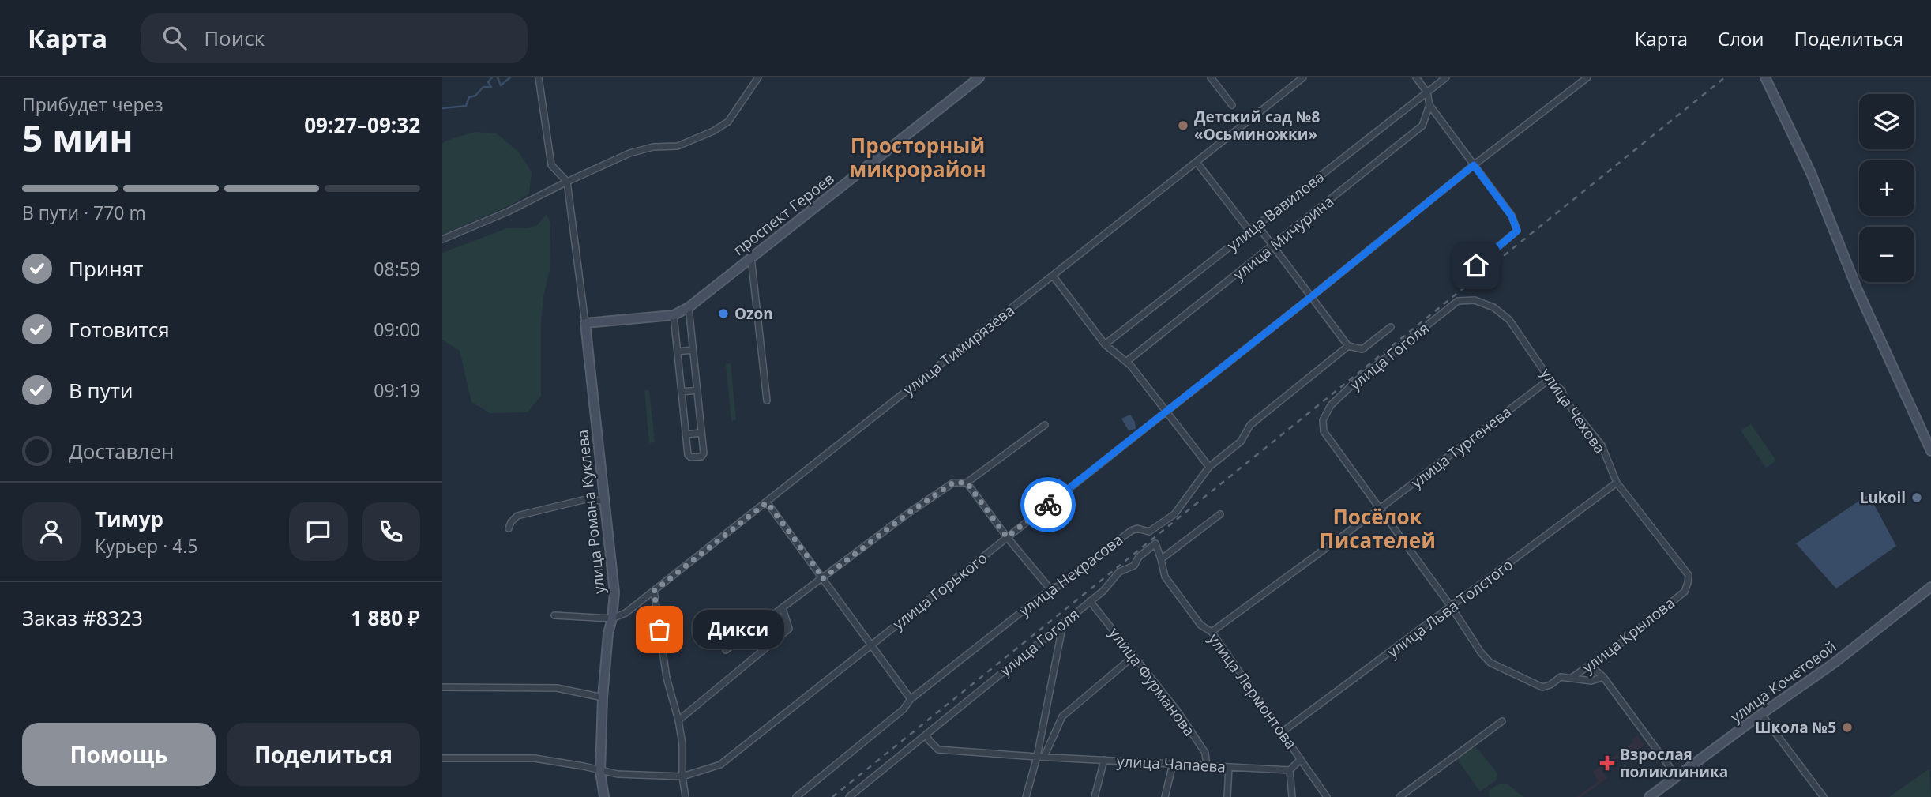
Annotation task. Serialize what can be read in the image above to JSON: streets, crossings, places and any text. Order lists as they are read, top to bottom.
{
  "streets": {
    "street": [
      "улица Вавилова",
      "проспект Героев",
      "улица Мичурина",
      "улица Тимирязева",
      "улица Гоголя",
      "улица Чехова",
      "улица Тургенева",
      "улица Романа Куклева",
      "улица Некрасова",
      "улица Горького",
      "улица Льва Толстого",
      "улица Крылова",
      "улица Фурманова",
      "улица Кочетовой",
      "улица Лермонтова",
      "улица Чапаева"
    ]
  },
  "crossings": [
    ["проспект Героев", "улица Романа Куклева"],
    ["улица Тимирязева", "улица Романа Куклева"],
    ["улица Гоголя", "улица Чехова"],
    ["улица Гоголя", "улица Тургенева"],
    ["улица Гоголя", "улица Фурманова"],
    ["улица Гоголя", "улица Лермонтова"],
    ["улица Гоголя", "улица Чапаева"],
    ["улица Чехова", "улица Тургенева"],
    ["улица Чехова", "улица Льва Толстого"],
    ["улица Чехова", "улица Крылова"],
    ["улица Тургенева", "улица Лермонтова"],
    ["улица Романа Куклева", "улица Горького"],
    ["улица Льва Толстого", "улица Лермонтова"],
    ["улица Фурманова", "улица Чапаева"]
  ],
  "districts": ["Просторный микрорайон", "Посёлок Писателей"],
  "places": {
    "other": [
      "Детский сад №8 «Осьминожки»",
      "Ozon",
      "Lukoil",
      "Дикси",
      "Школа №5"
    ],
    "health": ["Взрослая поликлиника"]
  },
  "page": {
    "header": "Карта",
    "search": "Поиск",
    "nav": ["Карта", "Слои", "Поделиться"],
    "heading": ["5 мин", "Прибудет через", "09:27–09:32"],
    "panel": [
      "Тимур",
      "Курьер · 4.5",
      "Заказ #8323",
      "1 880 ₽"
    ],
    "map_buttons": ["+", "−"],
    "bar": "В пути · 770 m",
    "list": [
      ["Принят", "08:59"],
      ["Готовится", "09:00"],
      ["В пути", "09:19"],
      "Доставлен"
    ],
    "bubble": "Дикси",
    "buttons": ["Помощь", "Поделиться"]
  }
}
